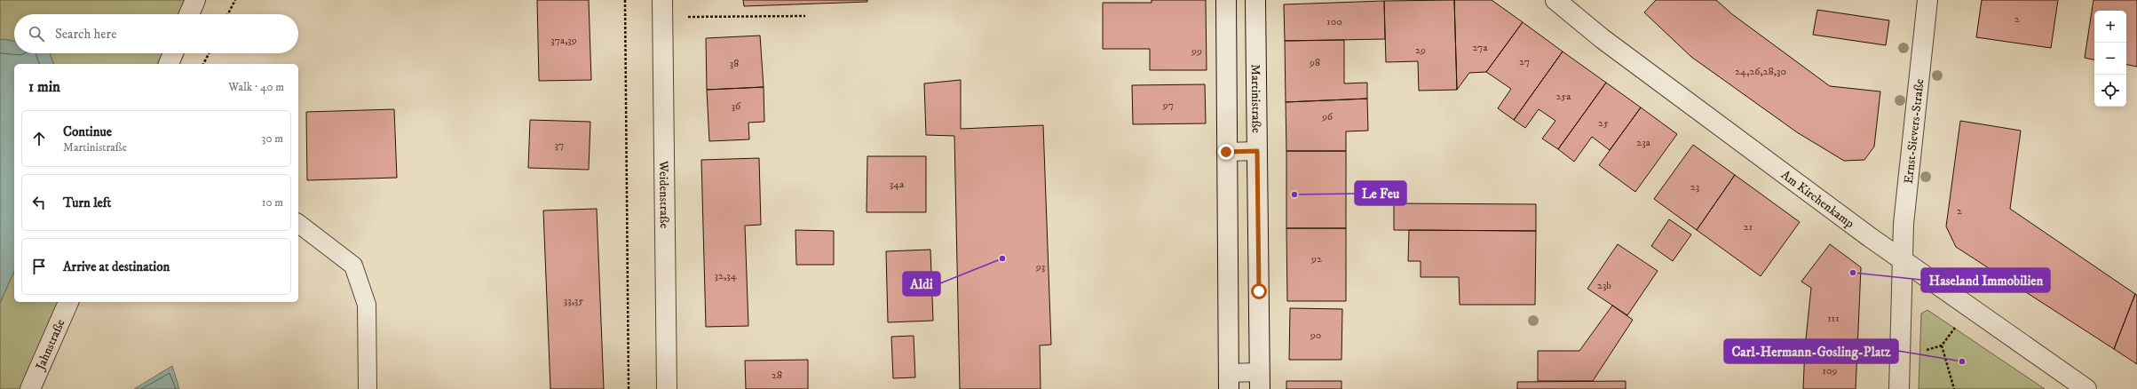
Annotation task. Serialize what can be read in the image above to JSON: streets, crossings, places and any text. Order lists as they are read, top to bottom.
{
  "streets": {
    "street": [
      "Martinistraße",
      "Ernst-Sievers-Straße",
      "Weidenstraße",
      "Am Kirchenkamp",
      "Jahnstraße"
    ]
  },
  "crossings": [
    ["Ernst-Sievers-Straße", "Am Kirchenkamp"]
  ],
  "places": [
    "Le Feu",
    "Aldi",
    "Haseland Immobilien",
    "Carl-Hermann-Gosling-Platz"
  ],
  "house_numbers": [
    "2",
    "100",
    "37a,39",
    "27a",
    "29",
    "99",
    "27",
    "98",
    "38",
    "24,26,28,30",
    "25a",
    "97",
    "36",
    "96",
    "25",
    "23a",
    "37",
    "34a",
    "23",
    "2",
    "21",
    "92",
    "93",
    "32,34",
    "23b",
    "33,35",
    "111",
    "90",
    "109",
    "28"
  ],
  "page": {
    "map_buttons": ["+", "−"],
    "search": "Search here",
    "heading": ["1 min", "Walk · 40 m"],
    "list": [
      ["Continue", "Martinistraße", "30 m"],
      ["Turn left", "10 m"],
      "Arrive at destination"
    ]
  }
}
